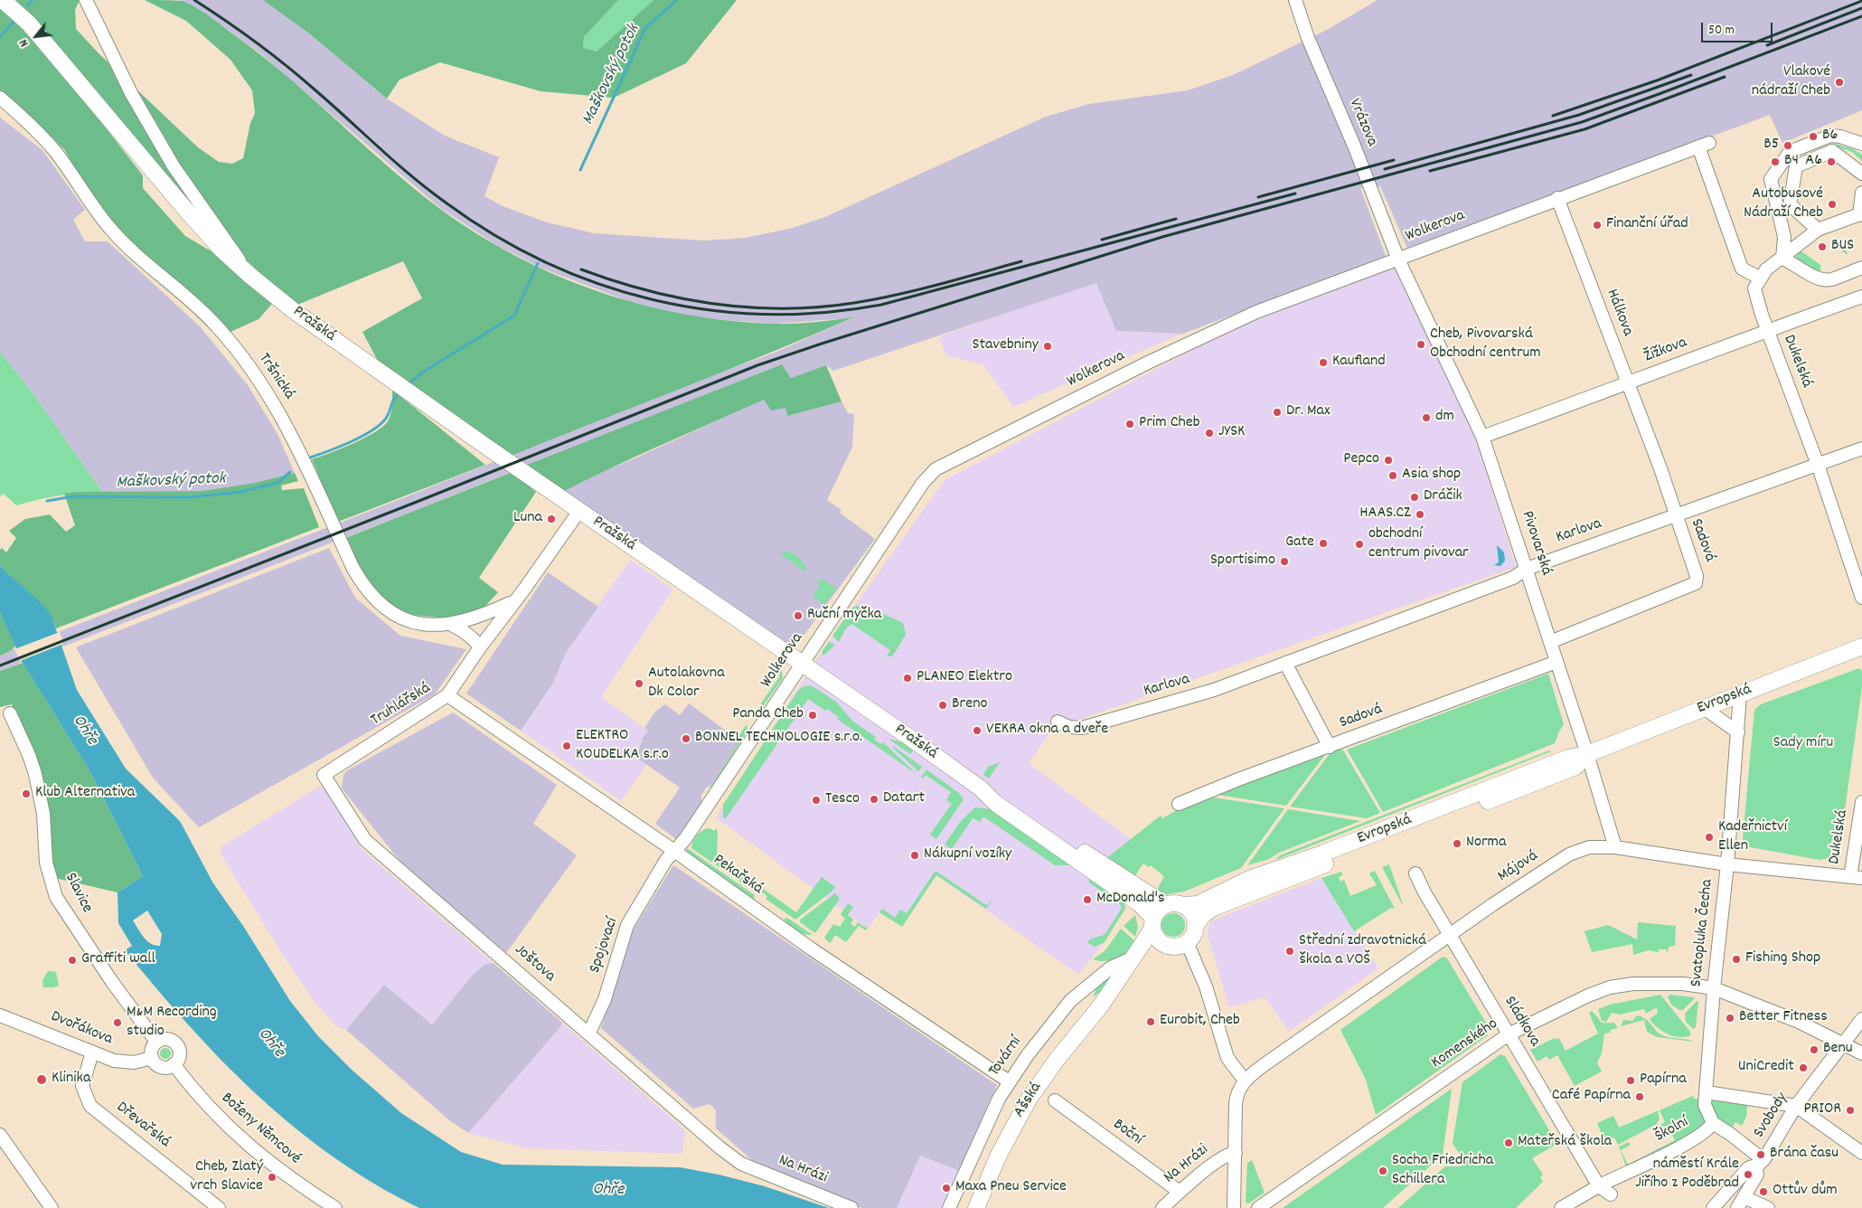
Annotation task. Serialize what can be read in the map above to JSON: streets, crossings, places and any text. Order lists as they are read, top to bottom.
{
  "streets": {
    "main road": ["Pražská", "Evropská", "Ašská"],
    "street": [
      "Vrázova",
      "Wolkerova",
      "Hálkova",
      "Žižkova",
      "Dukelská",
      "Tršnická",
      "Karlova",
      "Sadová",
      "Pivovarská",
      "Truhlářská",
      "Májová",
      "Pekařská",
      "Slavice",
      "Svatopluka Čecha",
      "Spojovací",
      "Joštova",
      "Sládkova",
      "Dvořákova",
      "Komenského",
      "Tovární",
      "Svobody",
      "Dřevařská",
      "Boženy Němcové",
      "Školní",
      "Boční",
      "Na Hrázi"
    ]
  },
  "crossings": [
    ["Vrázova", "Wolkerova"],
    ["Vrázova", "Pivovarská"],
    ["Wolkerova", "Hálkova"],
    ["Wolkerova", "Pražská"],
    ["Wolkerova", "Dukelská"],
    ["Wolkerova", "Pivovarská"],
    ["Wolkerova", "Pekařská"],
    ["Wolkerova", "Spojovací"],
    ["Hálkova", "Žižkova"],
    ["Hálkova", "Karlova"],
    ["Hálkova", "Sadová"],
    ["Pražská", "Evropská"],
    ["Pražská", "Truhlářská"],
    ["Pražská", "Ašská"],
    ["Žižkova", "Dukelská"],
    ["Žižkova", "Pivovarská"],
    ["Dukelská", "Karlova"],
    ["Dukelská", "Májová"],
    ["Tršnická", "Truhlářská"],
    ["Karlova", "Sadová"],
    ["Karlova", "Pivovarská"],
    ["Sadová", "Pivovarská"],
    ["Pivovarská", "Evropská"],
    ["Pivovarská", "Májová"],
    ["Evropská", "Svatopluka Čecha"],
    ["Evropská", "Ašská"],
    ["Truhlářská", "Pekařská"],
    ["Truhlářská", "Joštova"],
    ["Májová", "Svatopluka Čecha"],
    ["Májová", "Sládkova"],
    ["Pekařská", "Spojovací"],
    ["Pekařská", "Tovární"],
    ["Slavice", "Dvořákova"],
    ["Slavice", "Boženy Němcové"],
    ["Svatopluka Čecha", "Komenského"],
    ["Svatopluka Čecha", "Školní"],
    ["Spojovací", "Joštova"],
    ["Joštova", "Na Hrázi"],
    ["Sládkova", "Komenského"],
    ["Sládkova", "Školní"],
    ["Dvořákova", "Dřevařská"],
    ["Dvořákova", "Boženy Němcové"],
    ["Komenského", "Svobody"],
    ["Tovární", "Ašská"],
    ["Svobody", "Školní"],
    ["Boční", "Na Hrázi"]
  ],
  "water": ["Maškovský potok", "Ohře"],
  "parks": ["Sady míru"],
  "places": [
    "Vlakové nádraží Cheb",
    "B6",
    "B5",
    "B4",
    "A6",
    "Autobusové Nádraží Cheb",
    "Finanční úřad",
    "BUS",
    "Cheb, Pivovarská Obchodní centrum",
    "Stavebniny",
    "Kaufland",
    "Dr. Max",
    "dm",
    "Prim Cheb",
    "JYSK",
    "Pepco",
    "Asia shop",
    "Dráčik",
    "HAAS.CZ",
    "Luna",
    "Gate",
    "obchodní centrum pivovar",
    "Sportisimo",
    "Ruční myčka",
    "PLANEO Elektro",
    "Autolakovna Dk Color",
    "Breno",
    "Panda Cheb",
    "VEKRA okna a dveře",
    "BONNEL TECHNOLOGIE s.r.o.",
    "ELEKTRO KOUDELKA s.r.o",
    "Klub Alternativa",
    "Datart",
    "Tesco",
    "Kadeřnictví Ellen",
    "Norma",
    "Nákupní vozíky",
    "McDonald's",
    "Střední zdravotnická škola a VOŠ",
    "Fishing Shop",
    "Graffiti wall",
    "Better Fitness",
    "Eurobit, Cheb",
    "M&M Recording studio",
    "Benu",
    "UniCredit",
    "Klinika",
    "Papírna",
    "Café Papírna",
    "PRIOR",
    "Mateřská škola",
    "Brána času",
    "Socha Friedricha Schillera",
    "náměstí Krále Jiřího z Poděbrad",
    "Cheb, Zlatý vrch Slavice",
    "Maxa Pneu Service",
    "Ottův dům"
  ],
  "scale_bar": "50 m",
  "north": "bottom left"
}
